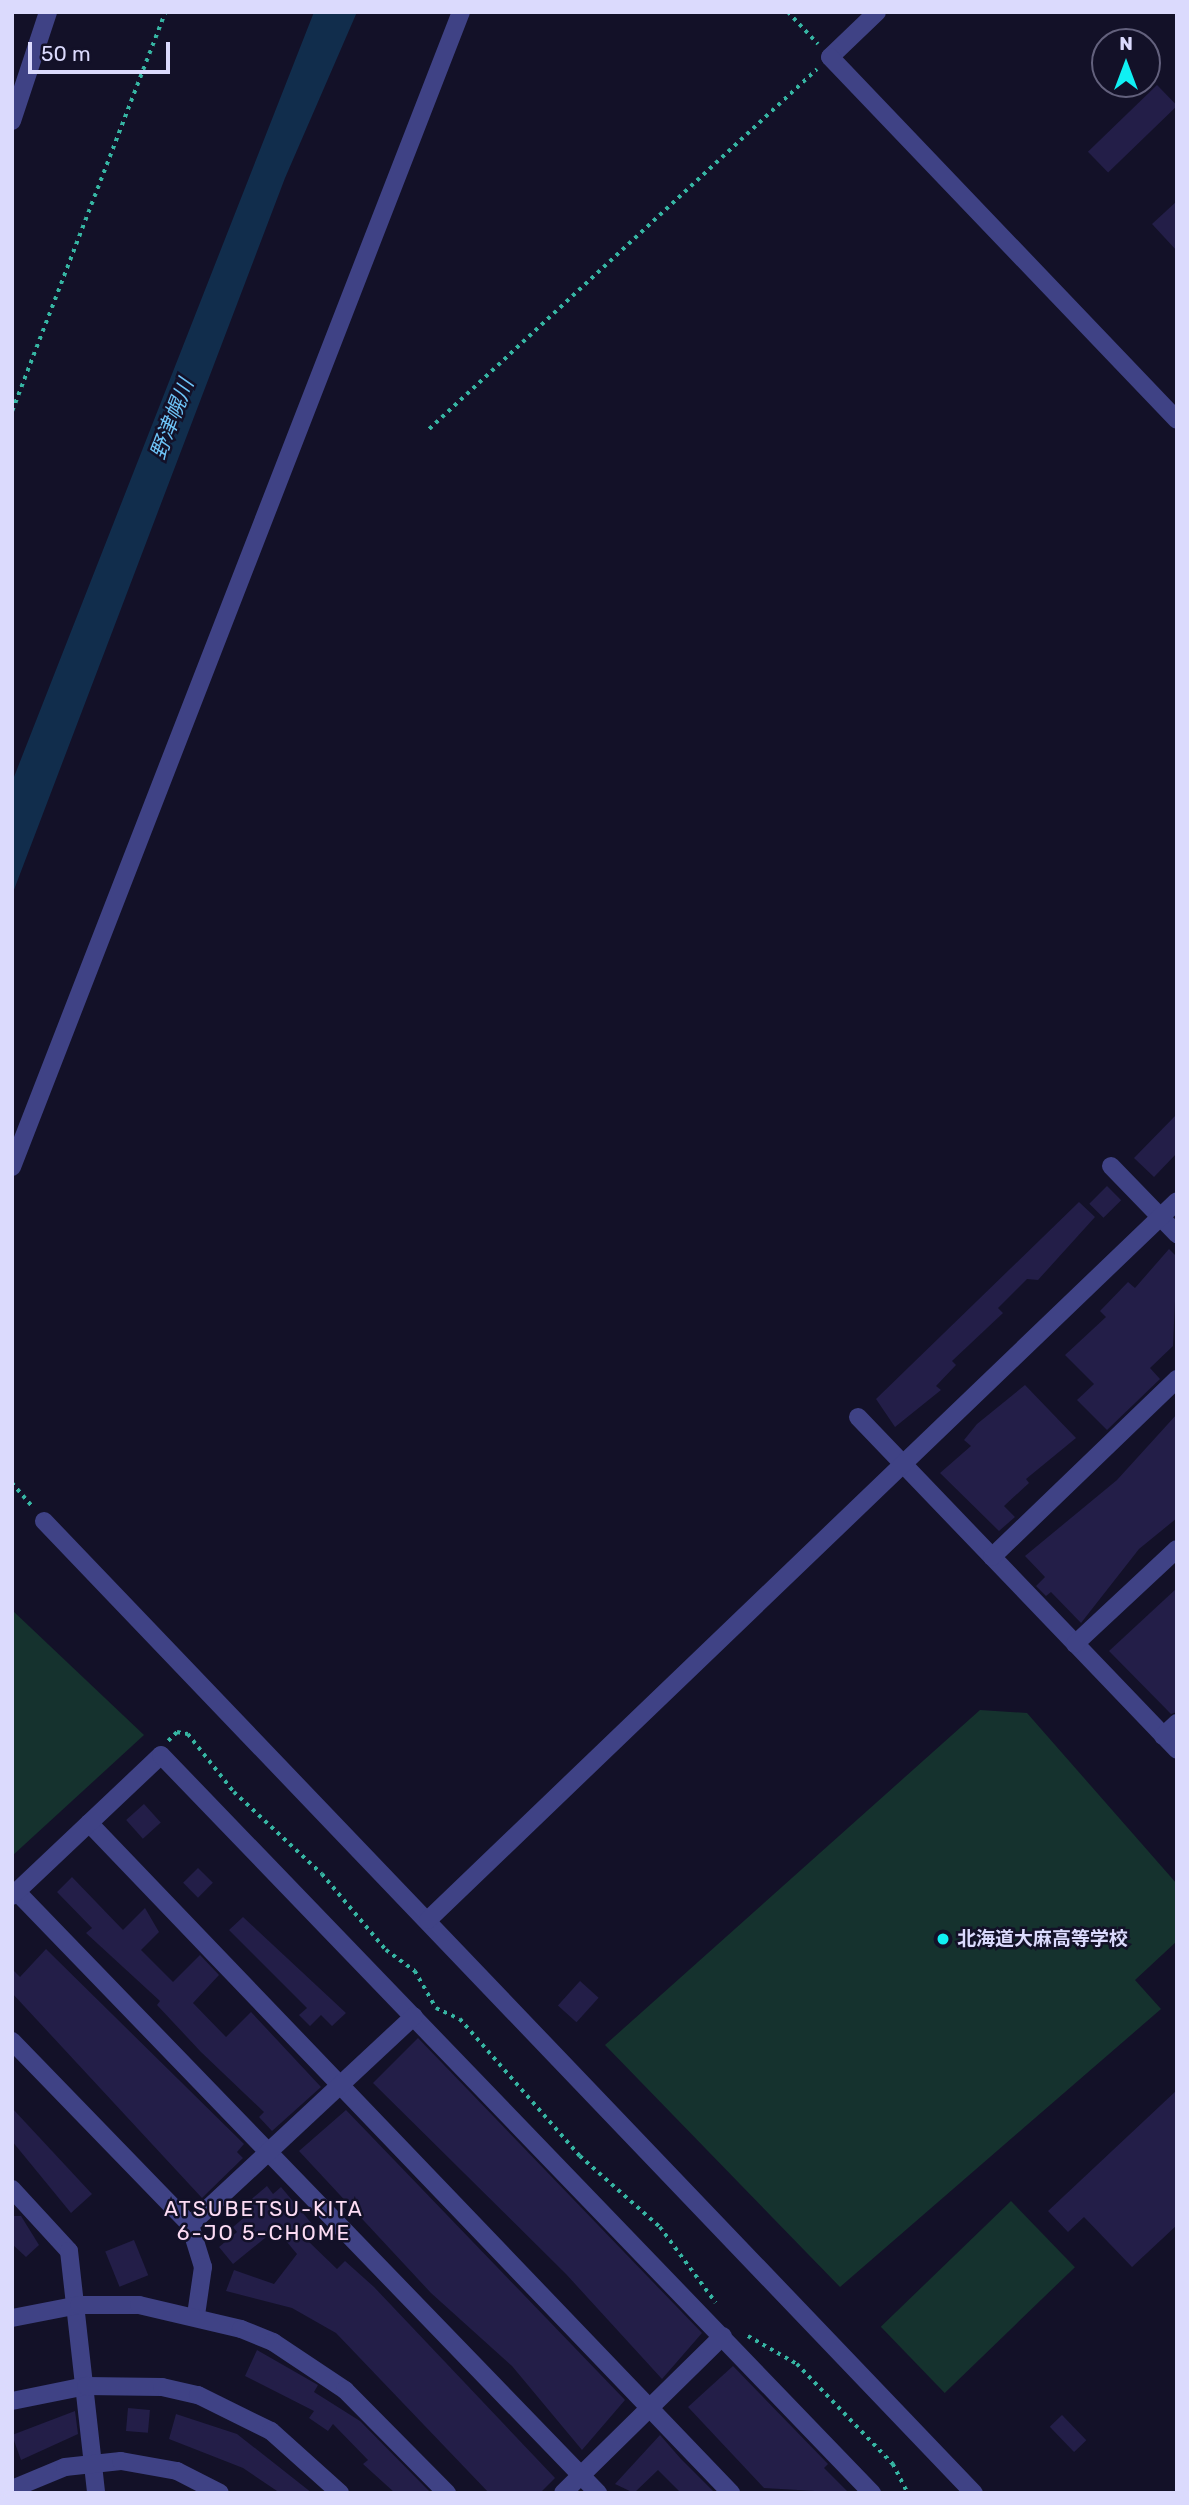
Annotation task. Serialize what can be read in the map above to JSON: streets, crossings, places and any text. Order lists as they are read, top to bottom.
{
  "districts": ["ATSUBETSU-KITA 6-JO 5-CHOME"],
  "water": ["野津幌川"],
  "places": ["北海道大麻高等学校"],
  "scale_bar": "50 m",
  "north": "top"
}
